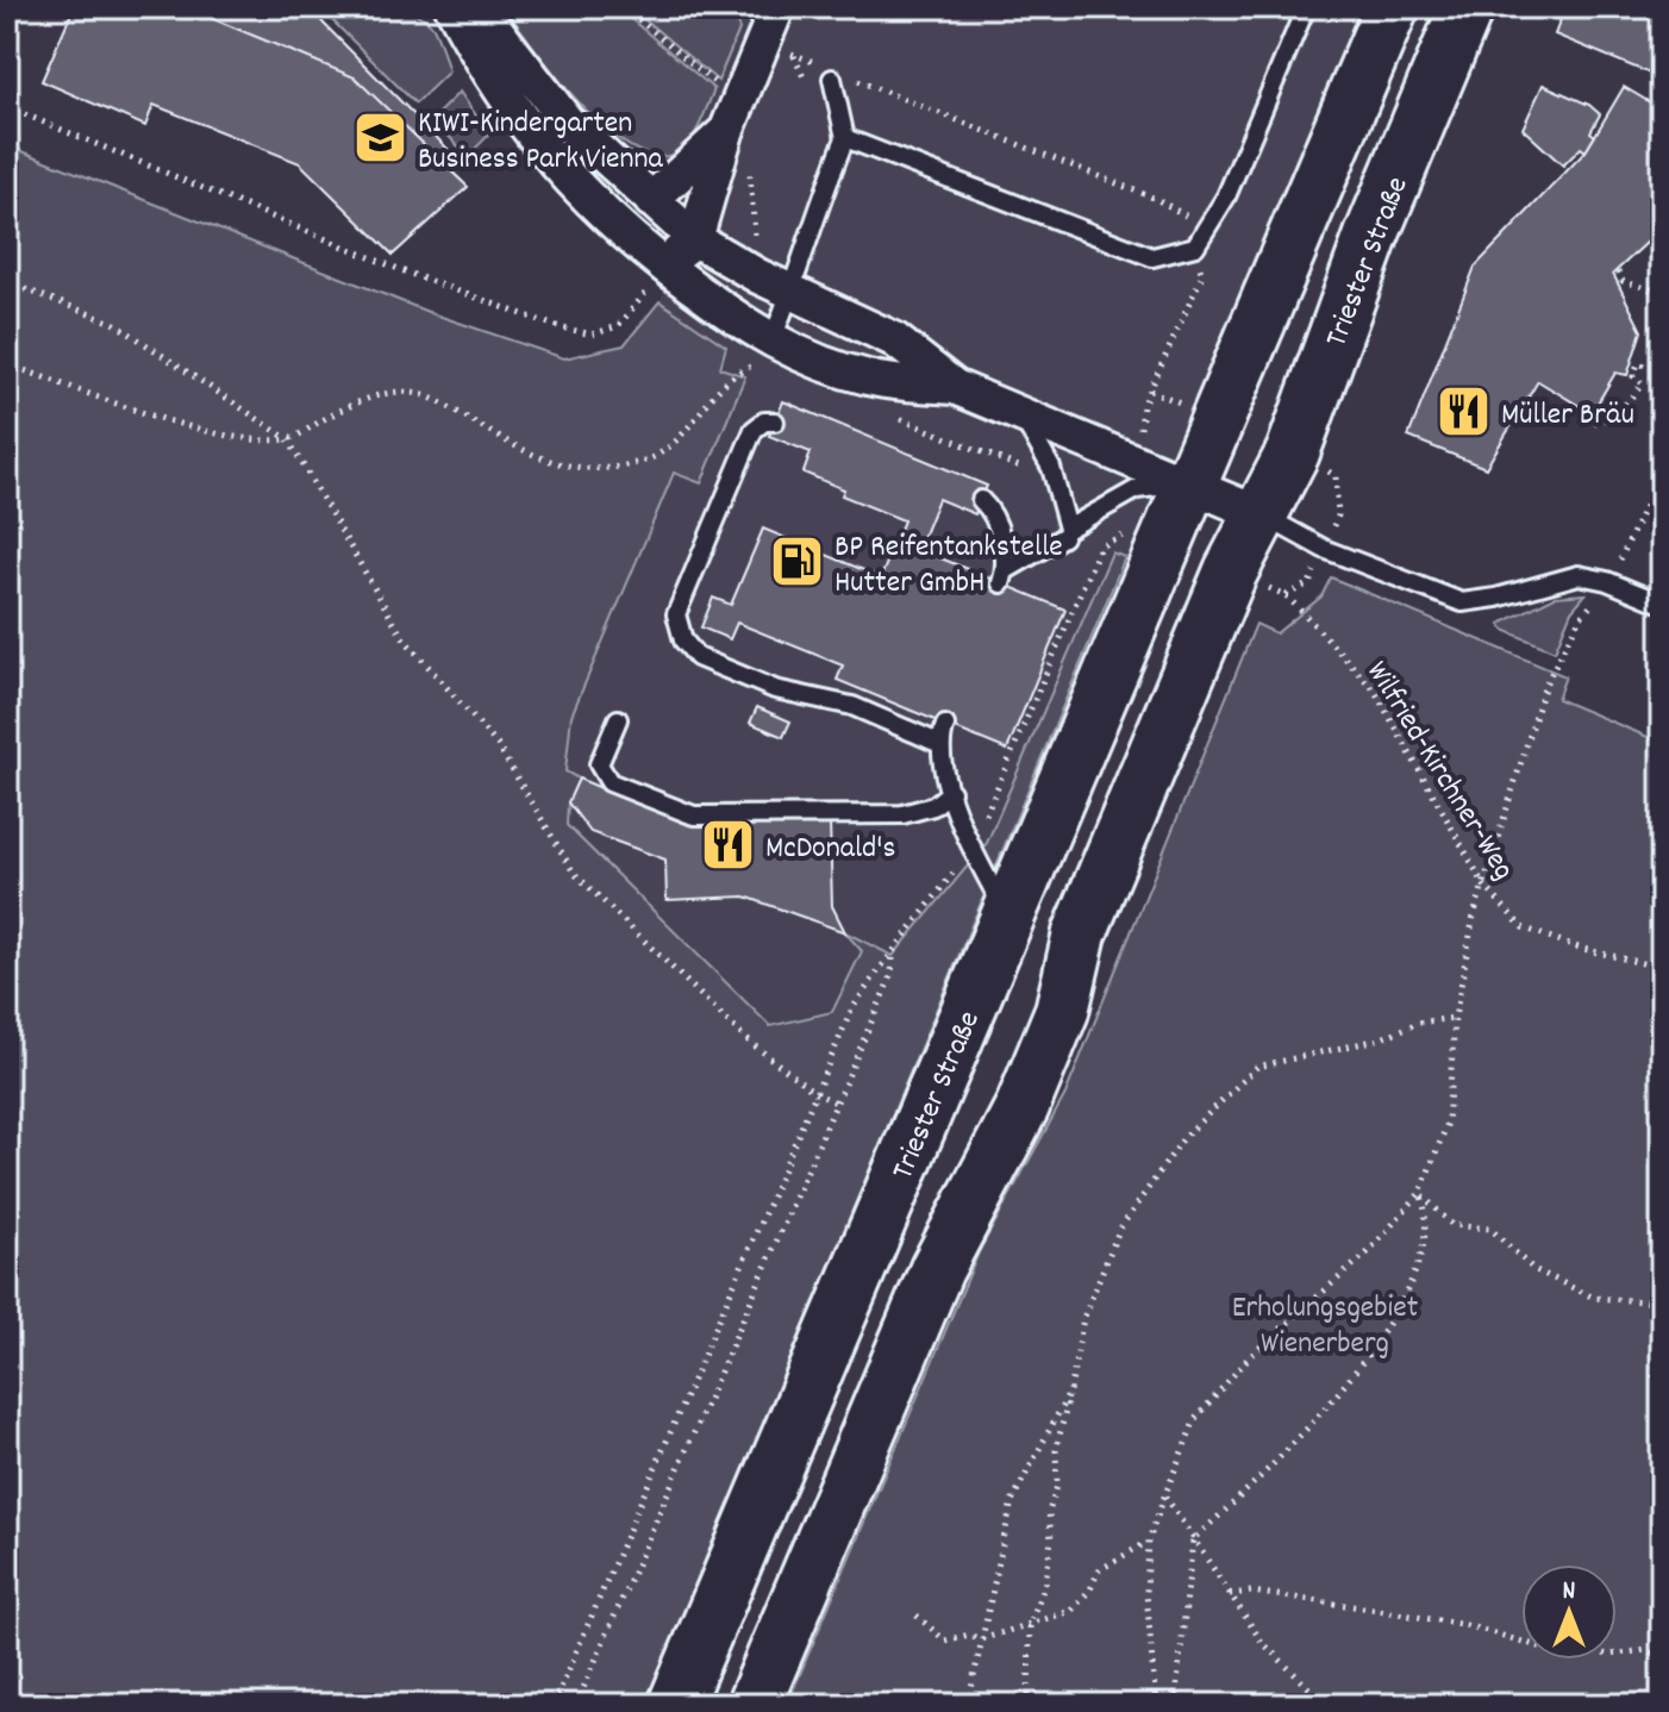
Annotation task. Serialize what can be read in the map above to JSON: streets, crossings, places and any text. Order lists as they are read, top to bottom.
{
  "streets": {
    "main road": ["Triester Straße"],
    "path": ["Wilfried-Kirchner-Weg"]
  },
  "parks": ["Erholungsgebiet Wienerberg"],
  "places": {
    "school or university": ["KIWI-Kindergarten Business Park Vienna"],
    "restaurant": ["Müller Bräu", "McDonald's"],
    "fuel station": ["BP Reifentankstelle Hutter GmbH"]
  },
  "north": "top"
}
